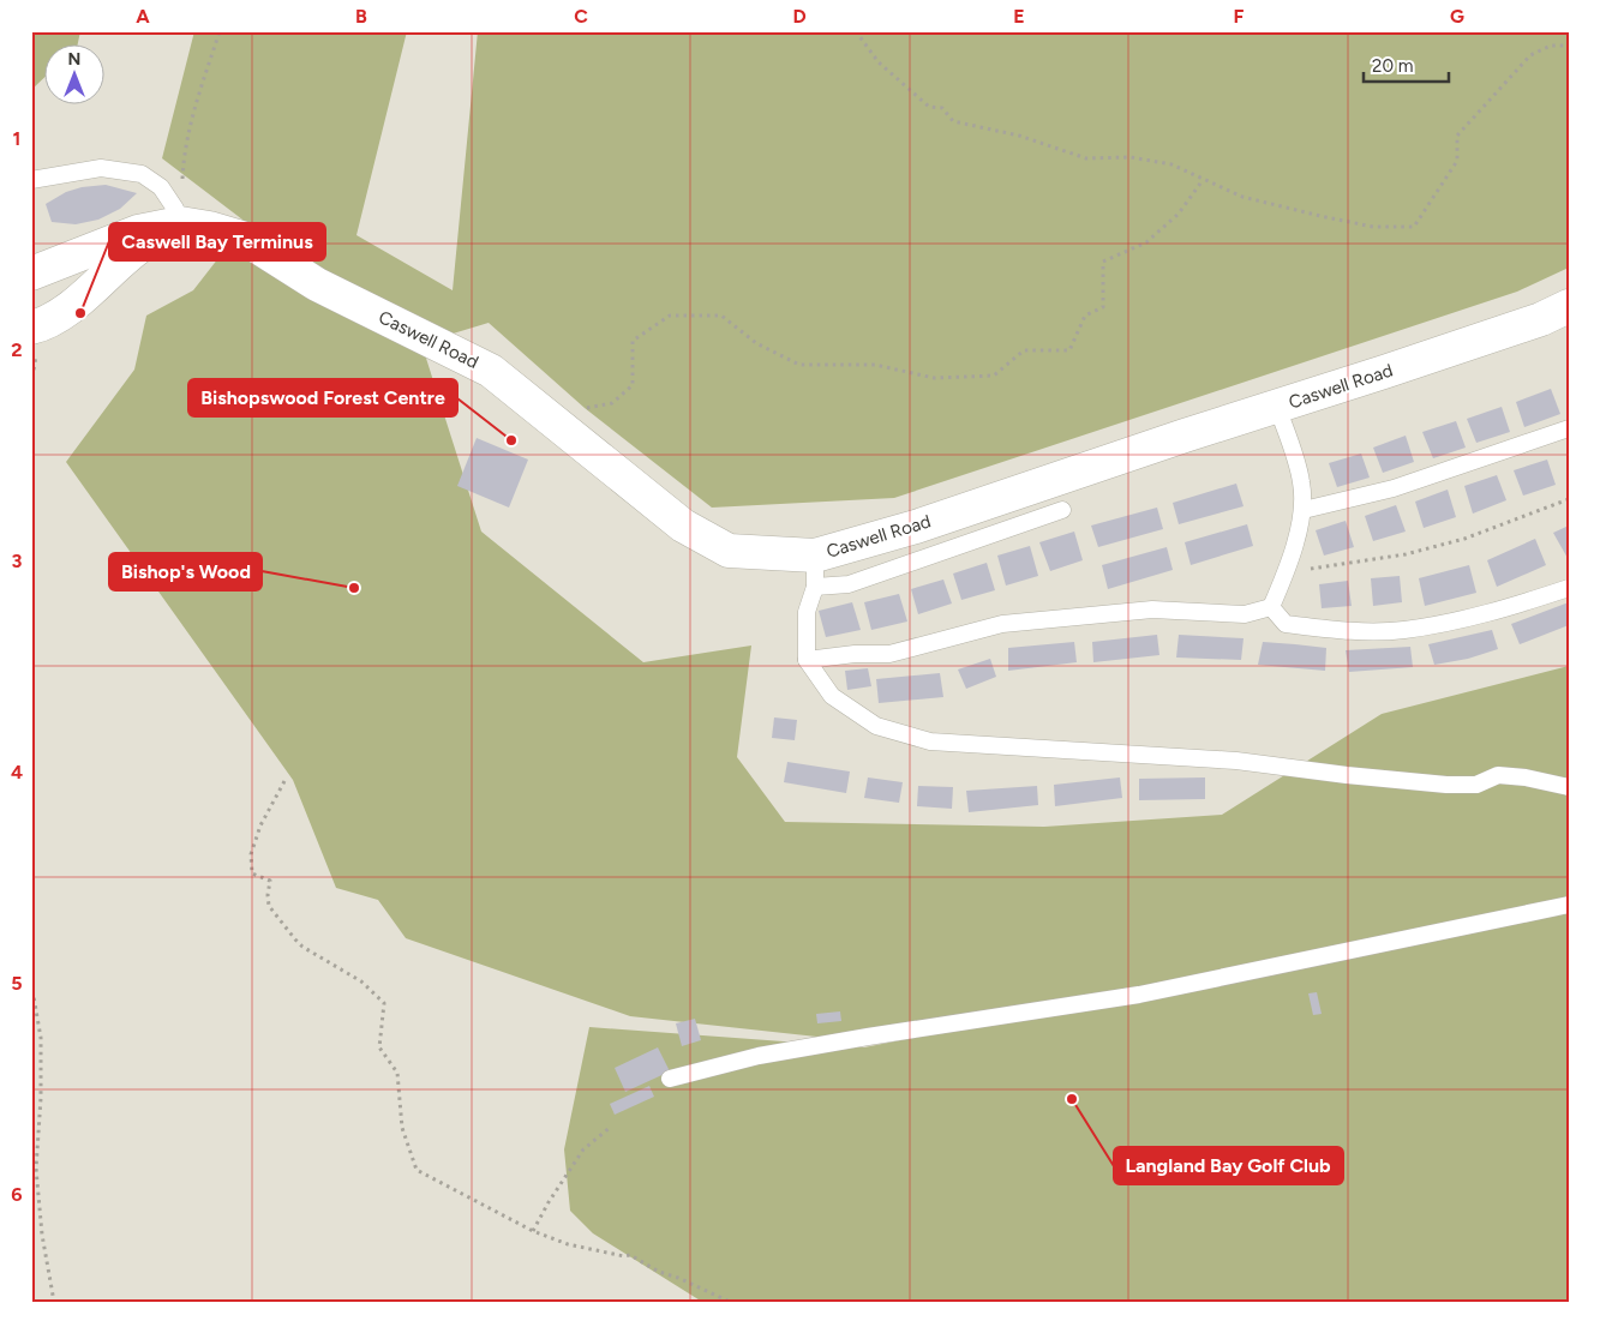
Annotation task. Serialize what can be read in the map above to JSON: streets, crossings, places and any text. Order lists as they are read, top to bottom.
{
  "streets": {
    "main road": ["Caswell Road"]
  },
  "places": [
    "Caswell Bay Terminus",
    "Bishopswood Forest Centre",
    "Bishop's Wood",
    "Langland Bay Golf Club"
  ],
  "scale_bar": "20 m",
  "north": "top",
  "grid": {
    "columns": [
      "A",
      "B",
      "C",
      "D",
      "E",
      "F",
      "G"
    ],
    "rows": [
      "1",
      "2",
      "3",
      "4",
      "5",
      "6"
    ]
  }
}
